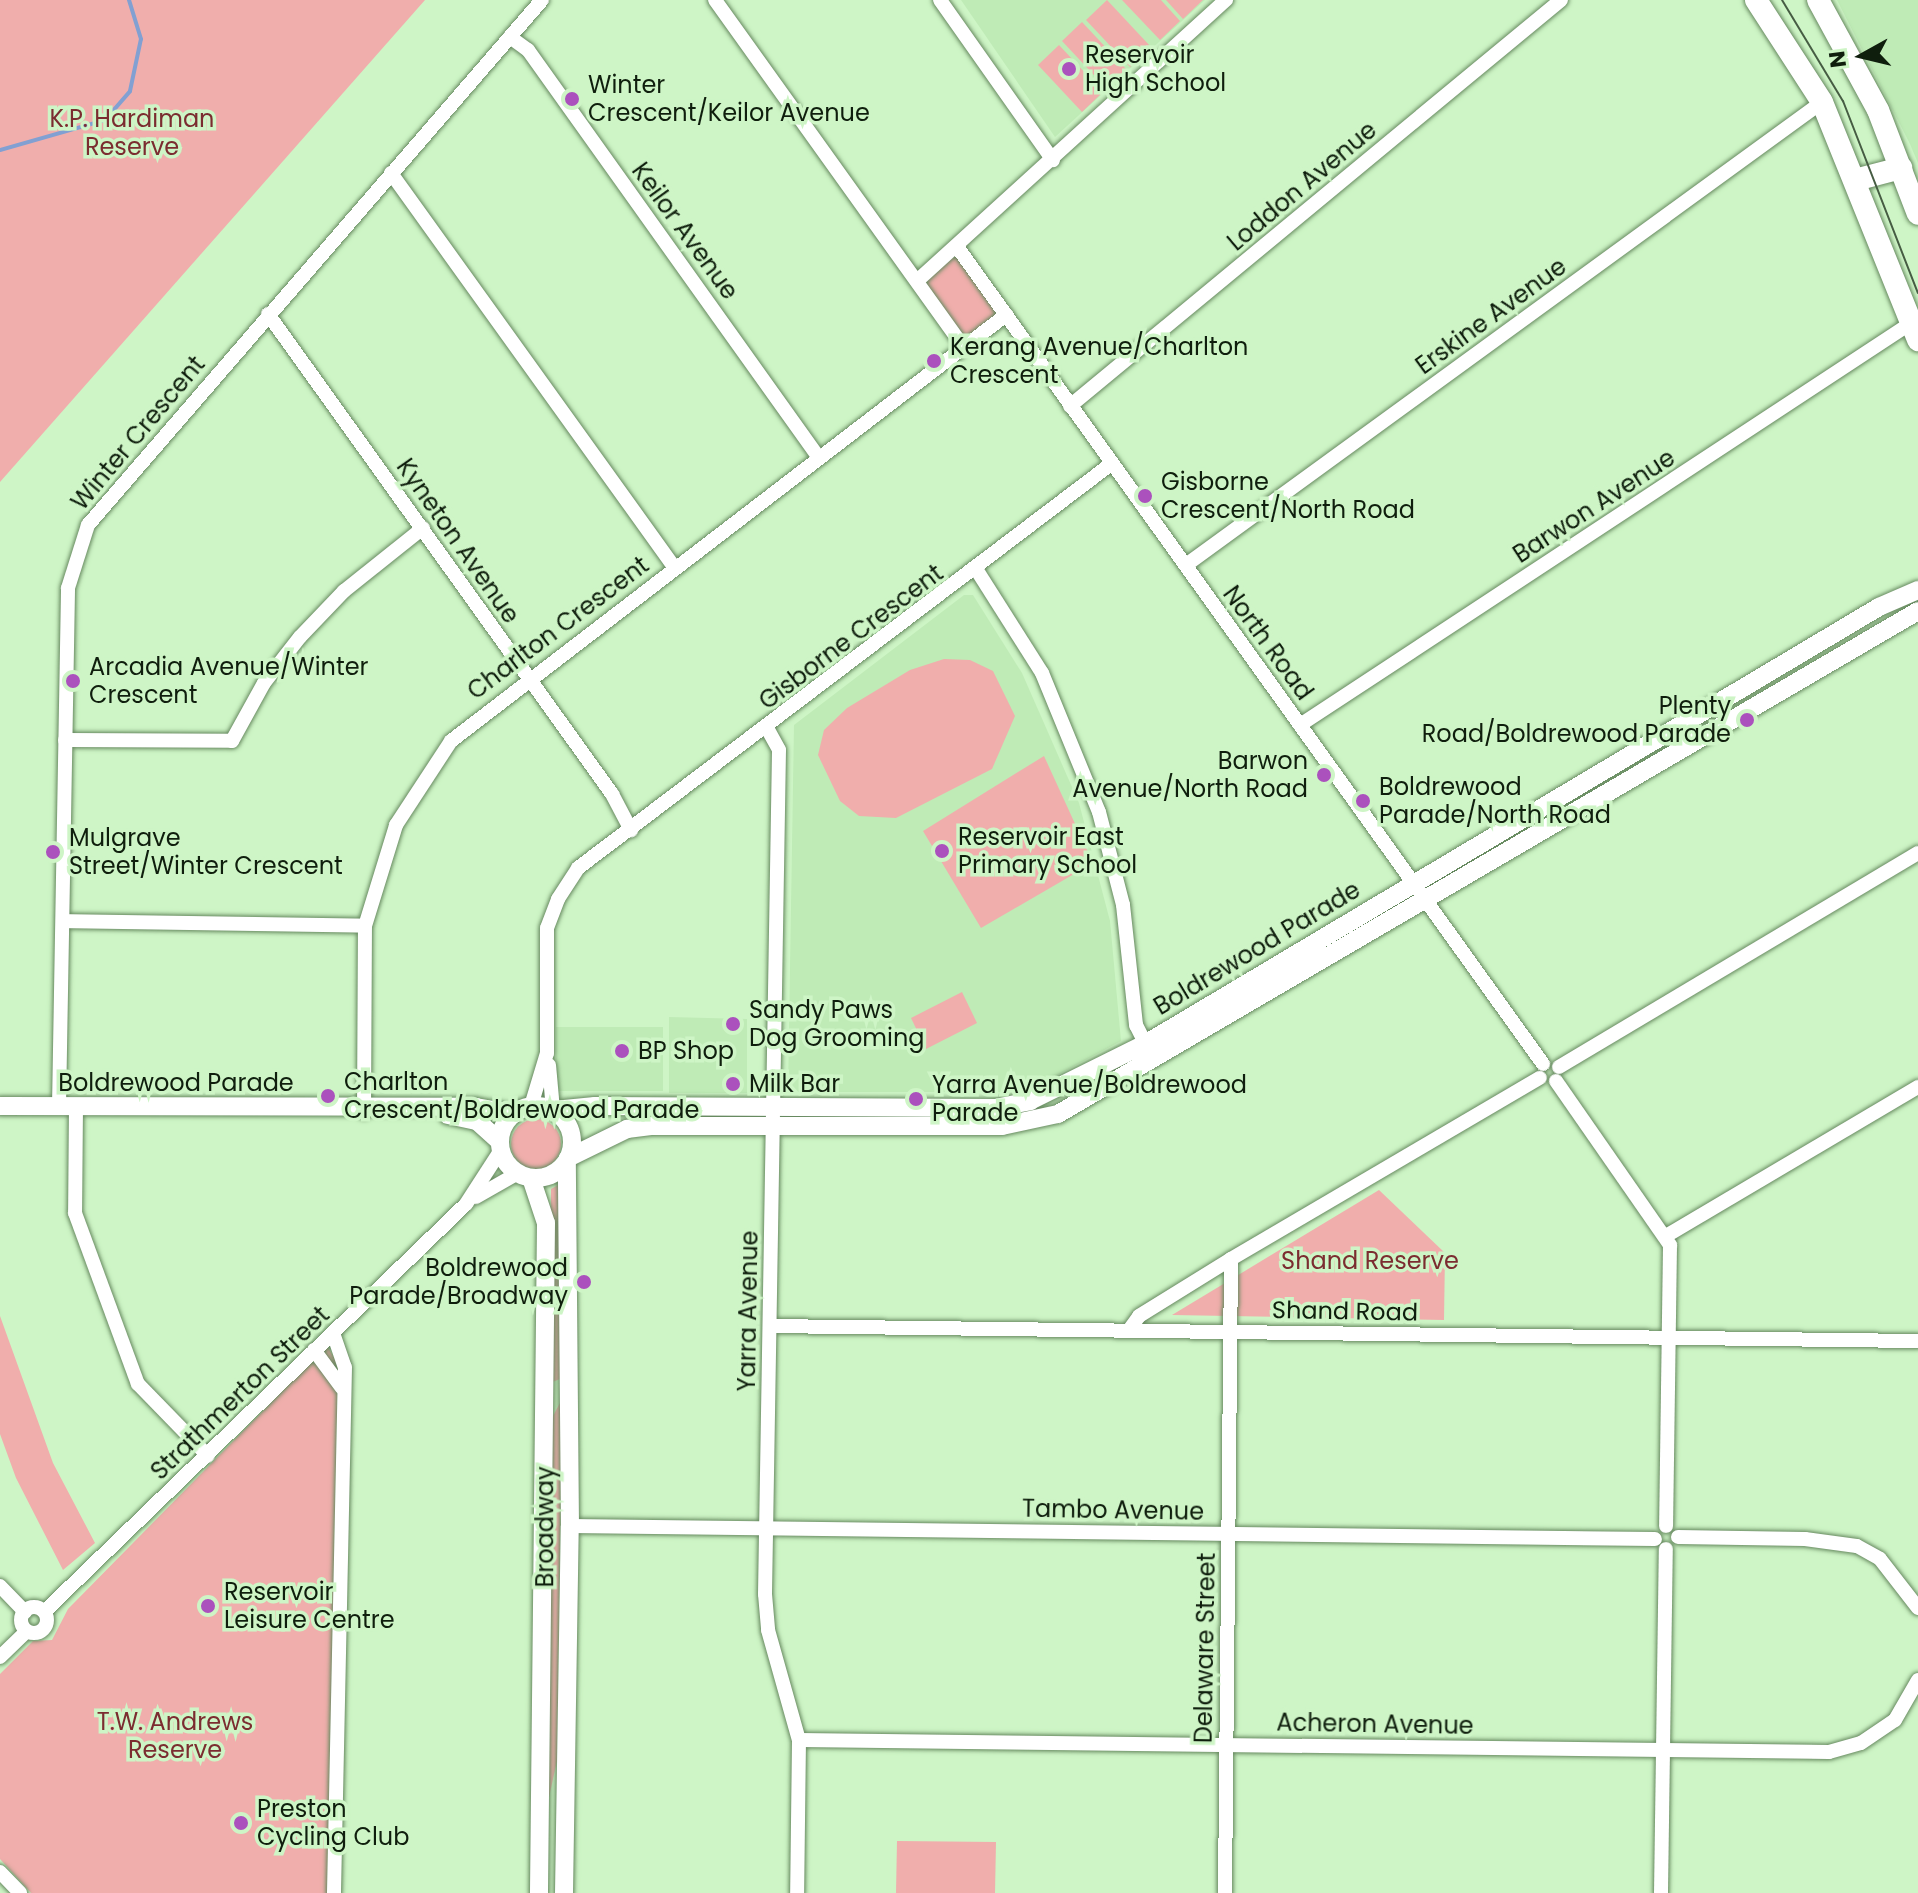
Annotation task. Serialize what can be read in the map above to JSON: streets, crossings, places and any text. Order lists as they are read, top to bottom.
{
  "streets": {
    "main road": ["Boldrewood Parade", "Broadway"],
    "street": [
      "Loddon Avenue",
      "Keilor Avenue",
      "Erskine Avenue",
      "Winter Crescent",
      "Barwon Avenue",
      "Kyneton Avenue",
      "Charlton Crescent",
      "Gisborne Crescent",
      "North Road",
      "Yarra Avenue",
      "Shand Road",
      "Strathmerton Street",
      "Tambo Avenue",
      "Delaware Street",
      "Acheron Avenue"
    ]
  },
  "crossings": [
    ["Loddon Avenue", "North Road"],
    ["Keilor Avenue", "Winter Crescent"],
    ["Keilor Avenue", "Charlton Crescent"],
    ["Erskine Avenue", "North Road"],
    ["Winter Crescent", "Kyneton Avenue"],
    ["Winter Crescent", "Boldrewood Parade"],
    ["Winter Crescent", "Strathmerton Street"],
    ["Barwon Avenue", "North Road"],
    ["Kyneton Avenue", "Charlton Crescent"],
    ["Kyneton Avenue", "Gisborne Crescent"],
    ["Charlton Crescent", "North Road"],
    ["Charlton Crescent", "Boldrewood Parade"],
    ["Gisborne Crescent", "North Road"],
    ["Gisborne Crescent", "Boldrewood Parade"],
    ["Gisborne Crescent", "Yarra Avenue"],
    ["Gisborne Crescent", "Strathmerton Street"],
    ["Gisborne Crescent", "Broadway"],
    ["North Road", "Boldrewood Parade"],
    ["Boldrewood Parade", "Yarra Avenue"],
    ["Boldrewood Parade", "Strathmerton Street"],
    ["Boldrewood Parade", "Broadway"],
    ["Yarra Avenue", "Shand Road"],
    ["Yarra Avenue", "Tambo Avenue"],
    ["Yarra Avenue", "Acheron Avenue"],
    ["Shand Road", "Delaware Street"],
    ["Strathmerton Street", "Broadway"],
    ["Tambo Avenue", "Broadway"],
    ["Tambo Avenue", "Delaware Street"],
    ["Delaware Street", "Acheron Avenue"]
  ],
  "parks": ["K.P. Hardiman Reserve", "Shand Reserve", "T.W. Andrews Reserve"],
  "places": [
    "Reservoir High School",
    "Winter Crescent/Keilor Avenue",
    "Kerang Avenue/Charlton Crescent",
    "Gisborne Crescent/North Road",
    "Arcadia Avenue/Winter Crescent",
    "Plenty Road/Boldrewood Parade",
    "Barwon Avenue/North Road",
    "Boldrewood Parade/North Road",
    "Reservoir East Primary School",
    "Mulgrave Street/Winter Crescent",
    "Sandy Paws Dog Grooming",
    "BP Shop",
    "Milk Bar",
    "Charlton Crescent/Boldrewood Parade",
    "Yarra Avenue/Boldrewood Parade",
    "Boldrewood Parade/Broadway",
    "Reservoir Leisure Centre",
    "Preston Cycling Club"
  ],
  "north": "left"
}
